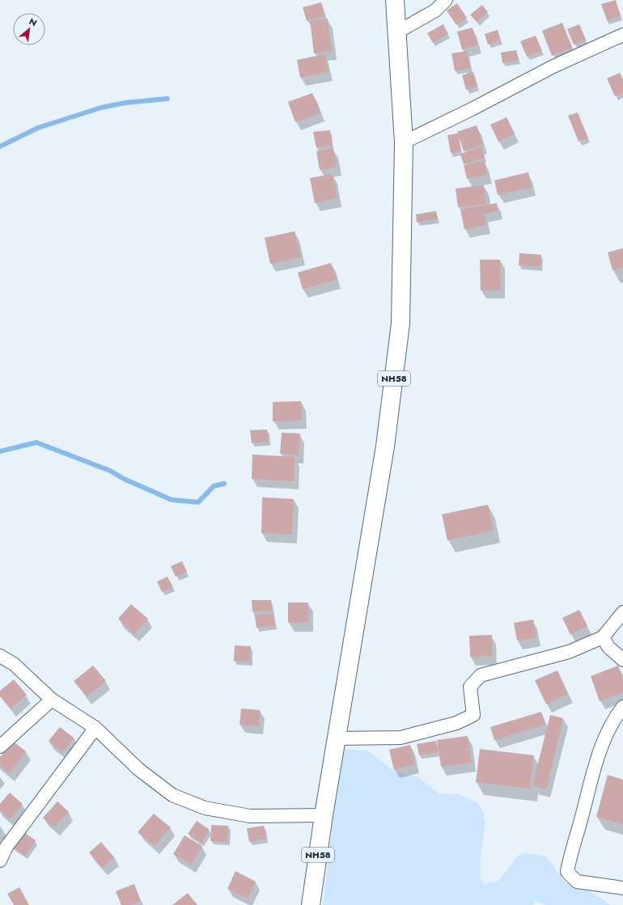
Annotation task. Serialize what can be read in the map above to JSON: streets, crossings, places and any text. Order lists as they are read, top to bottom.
{
  "streets": {
    "main road": ["NH58"]
  },
  "north": "top right"
}
